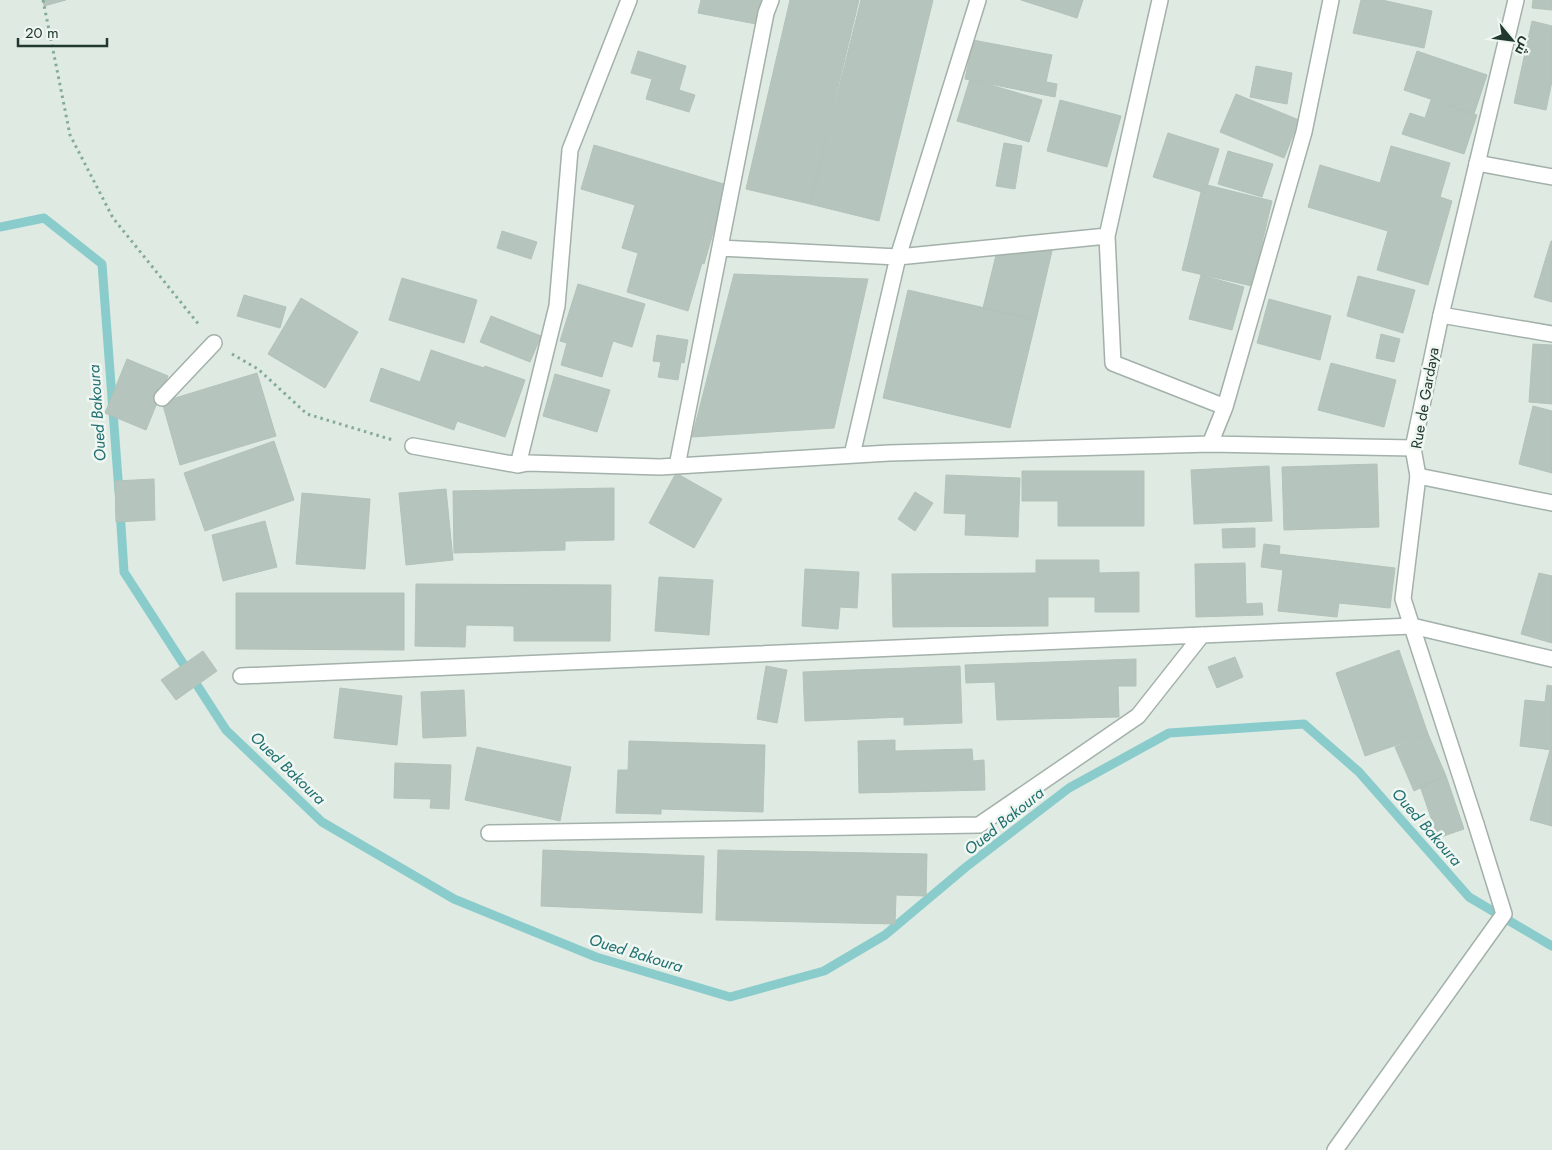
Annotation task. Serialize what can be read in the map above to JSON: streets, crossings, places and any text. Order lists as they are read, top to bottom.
{
  "streets": {
    "street": ["Rue de Gardaya"]
  },
  "water": ["Oued Bakoura"],
  "scale_bar": "20 m",
  "north": "bottom right"
}
